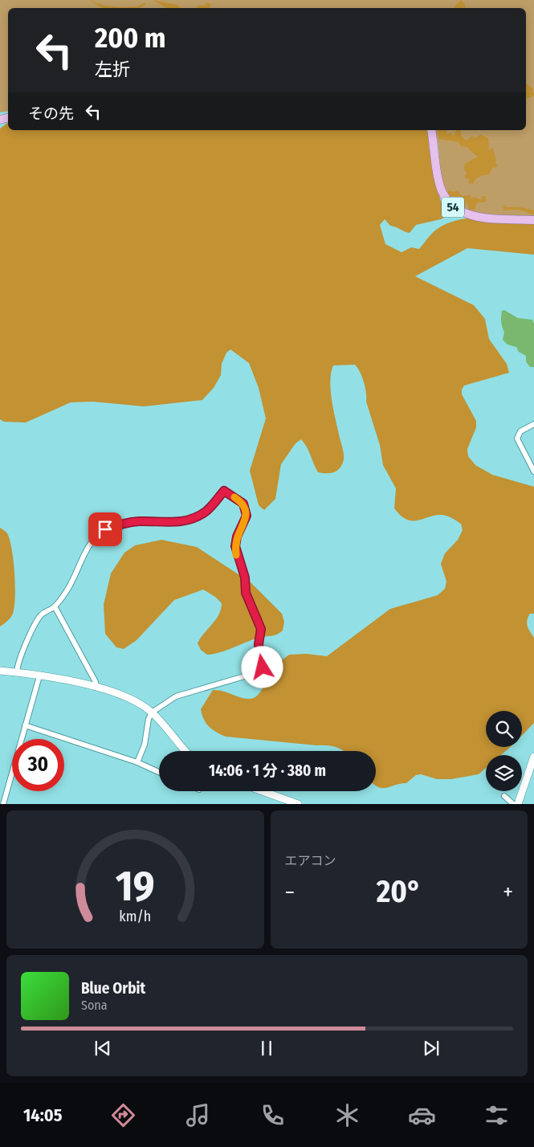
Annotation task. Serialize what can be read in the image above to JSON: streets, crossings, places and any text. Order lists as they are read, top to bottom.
{
  "streets": {
    "main road": ["54"]
  },
  "page": {
    "turn": ["200 m", "左折"],
    "then": "その先",
    "limit": "30",
    "trip": "14:06 · 1 分 · 380 m",
    "tile": "エアコン",
    "heat": ["−", "20°", "+"],
    "song": ["Blue Orbit", "Sona"],
    "tabs": "14:05",
    "gauge": ["19", "km/h"]
  }
}
